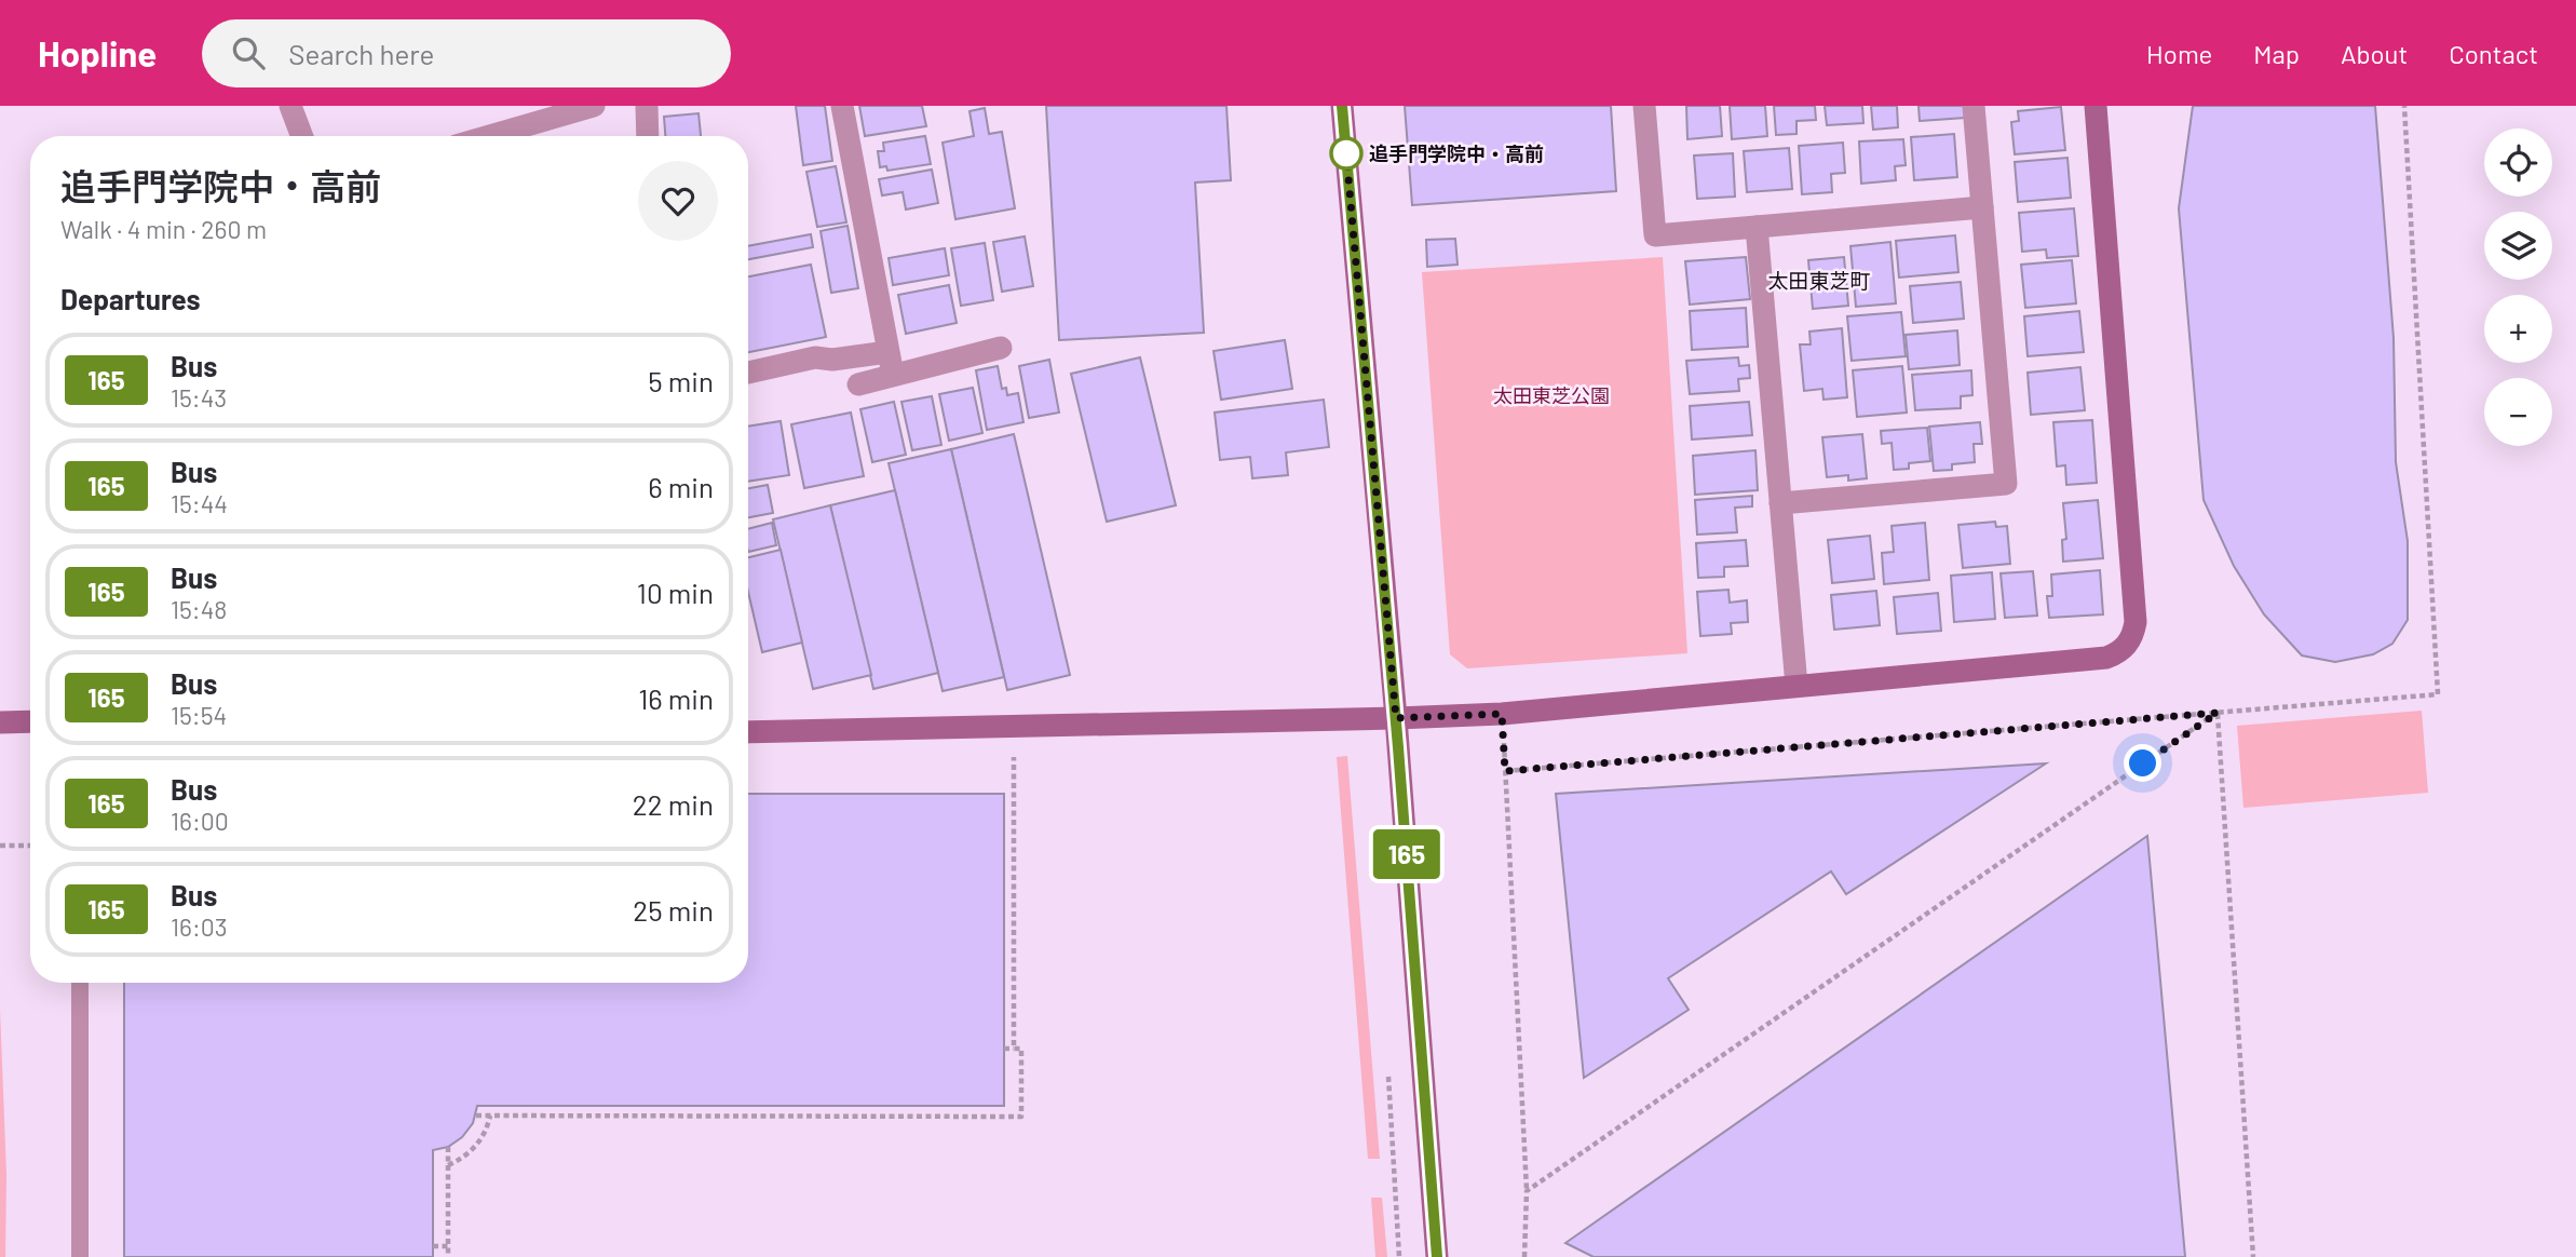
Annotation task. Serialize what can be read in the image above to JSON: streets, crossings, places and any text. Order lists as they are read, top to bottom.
{
  "districts": ["太田東芝町"],
  "parks": ["太田東芝公園"],
  "places": ["追手門学院中・高前"],
  "lines": ["bus line 165"],
  "page": {
    "header": "Hopline",
    "search": "Search here",
    "nav": [
      "Home",
      "Map",
      "About",
      "Contact"
    ],
    "on_map": "165",
    "map_buttons": ["+", "−"],
    "heading": [
      ["追手門学院中・高前", "Walk · 4 min · 260 m"],
      "Departures"
    ],
    "list": [
      {
        "mark": "165",
        "name": "Bus",
        "note": "15:43",
        "value": "5 min"
      },
      {
        "mark": "165",
        "name": "Bus",
        "note": "15:44",
        "value": "6 min"
      },
      {
        "mark": "165",
        "name": "Bus",
        "note": "15:48",
        "value": "10 min"
      },
      {
        "mark": "165",
        "name": "Bus",
        "note": "15:54",
        "value": "16 min"
      },
      {
        "mark": "165",
        "name": "Bus",
        "note": "16:00",
        "value": "22 min"
      },
      {
        "mark": "165",
        "name": "Bus",
        "note": "16:03",
        "value": "25 min"
      }
    ]
  }
}
